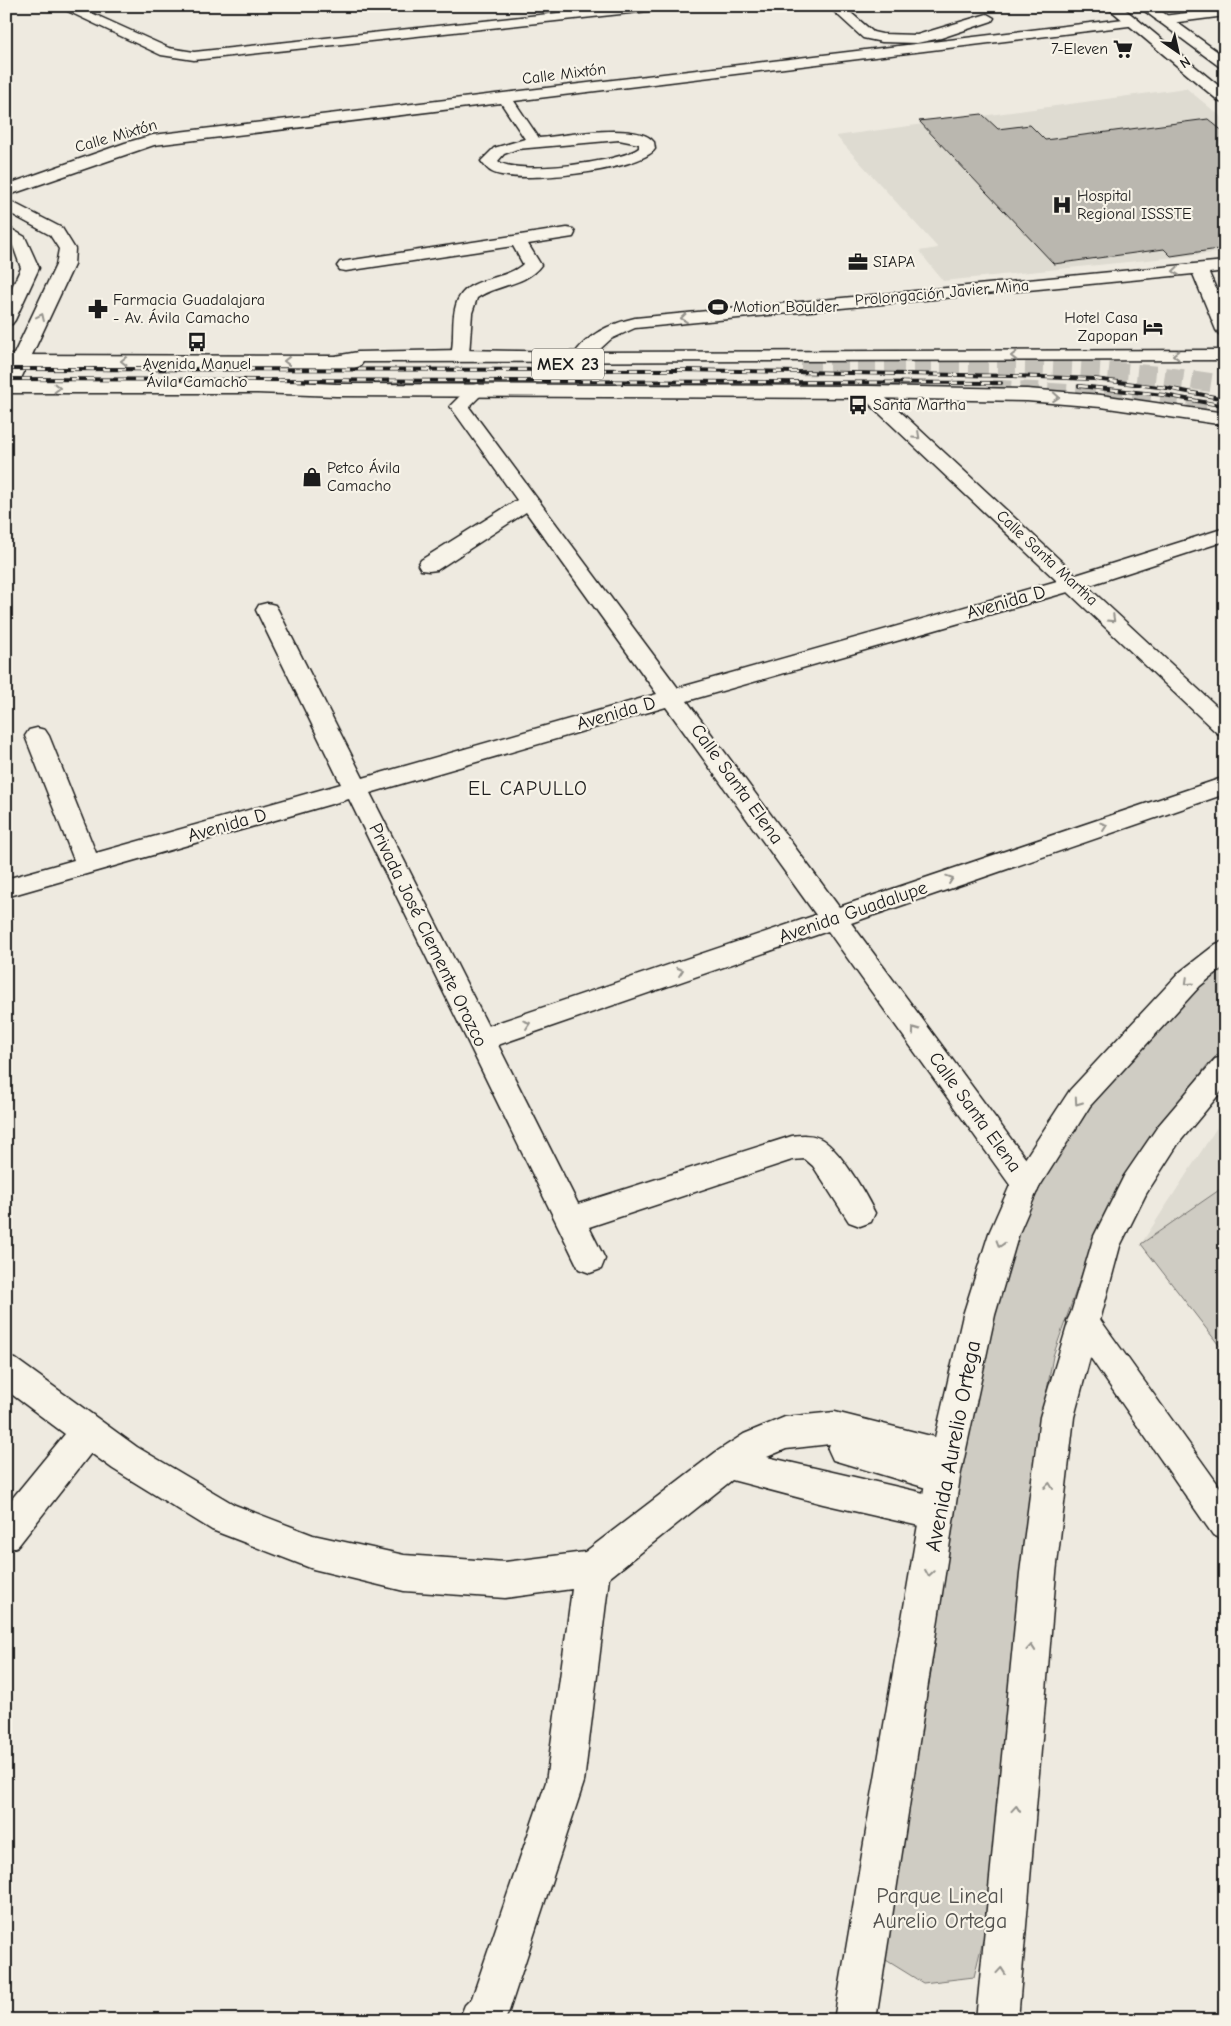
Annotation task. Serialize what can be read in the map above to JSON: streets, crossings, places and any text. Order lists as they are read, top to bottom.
{
  "streets": {
    "street": [
      "Calle Mixtón",
      "Prolongación Javier Mina",
      "MEX 23",
      "Calle Santa Martha",
      "Avenida D",
      "Calle Santa Elena",
      "Avenida Guadalupe",
      "Privada José Clemente Orozco",
      "Avenida Aurelio Ortega"
    ]
  },
  "crossings": [
    ["Calle Santa Martha", "Avenida D"],
    ["Avenida D", "Calle Santa Elena"],
    ["Avenida D", "Privada José Clemente Orozco"],
    ["Calle Santa Elena", "Avenida Guadalupe"],
    ["Calle Santa Elena", "Avenida Aurelio Ortega"],
    ["Avenida Guadalupe", "Privada José Clemente Orozco"]
  ],
  "one_way": ["Calle Santa Martha", "Avenida Guadalupe"],
  "districts": ["EL CAPULLO"],
  "parks": ["Parque Lineal Aurelio Ortega"],
  "places": {
    "supermarket": ["7-Eleven"],
    "hospital": ["Hospital Regional ISSSTE"],
    "office": ["SIAPA"],
    "sports": ["Motion Boulder"],
    "pharmacy": ["Farmacia Guadalajara - Av. Ávila Camacho"],
    "hotel": ["Hotel Casa Zapopan"],
    "bus stop": ["Avenida Manuel Ávila Camacho", "Santa Martha"],
    "shop": ["Petco Ávila Camacho"]
  },
  "north": "bottom right"
}
